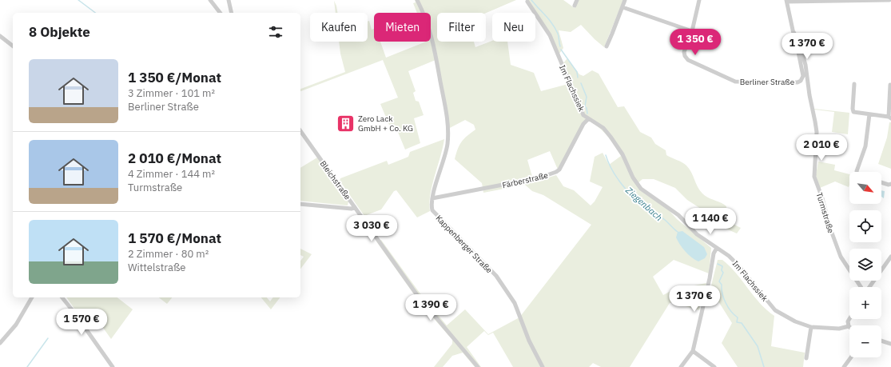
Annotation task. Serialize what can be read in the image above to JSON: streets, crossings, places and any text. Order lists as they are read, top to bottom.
{
  "streets": {
    "street": [
      "Berliner Straße",
      "Im Flachssiek",
      "Bleichstraße",
      "Färberstraße",
      "Turmstraße",
      "Kappenberger Straße"
    ]
  },
  "crossings": [
    ["Berliner Straße", "Turmstraße"],
    ["Im Flachssiek", "Färberstraße"],
    ["Färberstraße", "Kappenberger Straße"]
  ],
  "water": ["Ziegenbach"],
  "places": {
    "building": ["Zero Lack GmbH + Co. KG"]
  },
  "north": "bottom right",
  "page": {
    "chip": [
      "Kaufen",
      "Mieten",
      "Filter",
      "Neu"
    ],
    "heading": "8 Objekte",
    "price": [
      "1 350 €",
      "1 370 €",
      "2 010 €",
      "1 140 €",
      "3 030 €",
      "1 370 €",
      "1 390 €",
      "1 570 €"
    ],
    "list": [
      {
        "name": "1 350 €/Monat",
        "note": "3 Zimmer · 101 m² · Berliner Straße"
      },
      {
        "name": "2 010 €/Monat",
        "note": "4 Zimmer · 144 m² · Turmstraße"
      },
      {
        "name": "1 570 €/Monat",
        "note": "2 Zimmer · 80 m² · Wittelstraße"
      }
    ],
    "map_buttons": ["+", "−"]
  }
}
